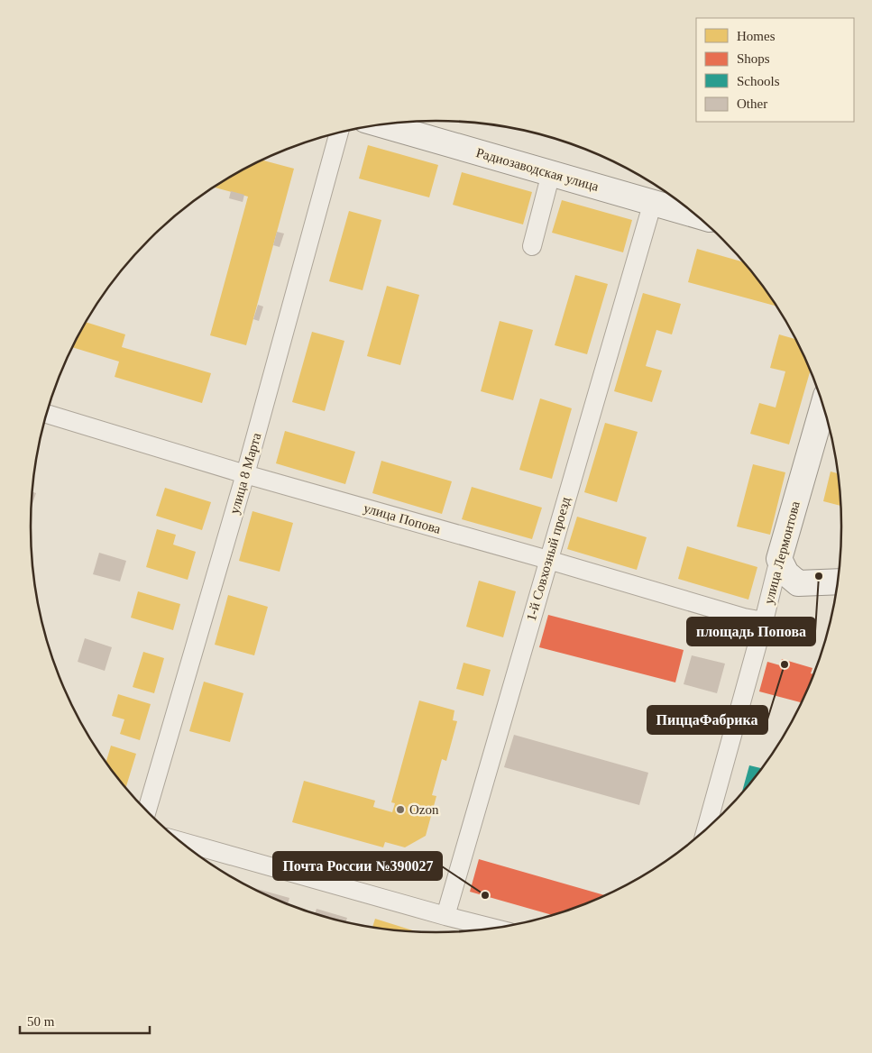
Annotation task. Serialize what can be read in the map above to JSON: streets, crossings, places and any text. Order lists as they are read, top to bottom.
{
  "streets": {
    "street": [
      "Радиозаводская улица",
      "улица 8 Марта",
      "улица Попова",
      "улица Лермонтова",
      "1-й Совхозный проезд"
    ]
  },
  "crossings": [
    ["Радиозаводская улица", "1-й Совхозный проезд"],
    ["улица 8 Марта", "улица Попова"],
    ["улица Попова", "улица Лермонтова"],
    ["улица Попова", "1-й Совхозный проезд"]
  ],
  "places": [
    "площадь Попова",
    "ПиццаФабрика",
    "Ozon",
    "Почта России №390027"
  ],
  "legend": [
    "Homes",
    "Shops",
    "Schools",
    "Other"
  ],
  "scale_bar": "50 m"
}
